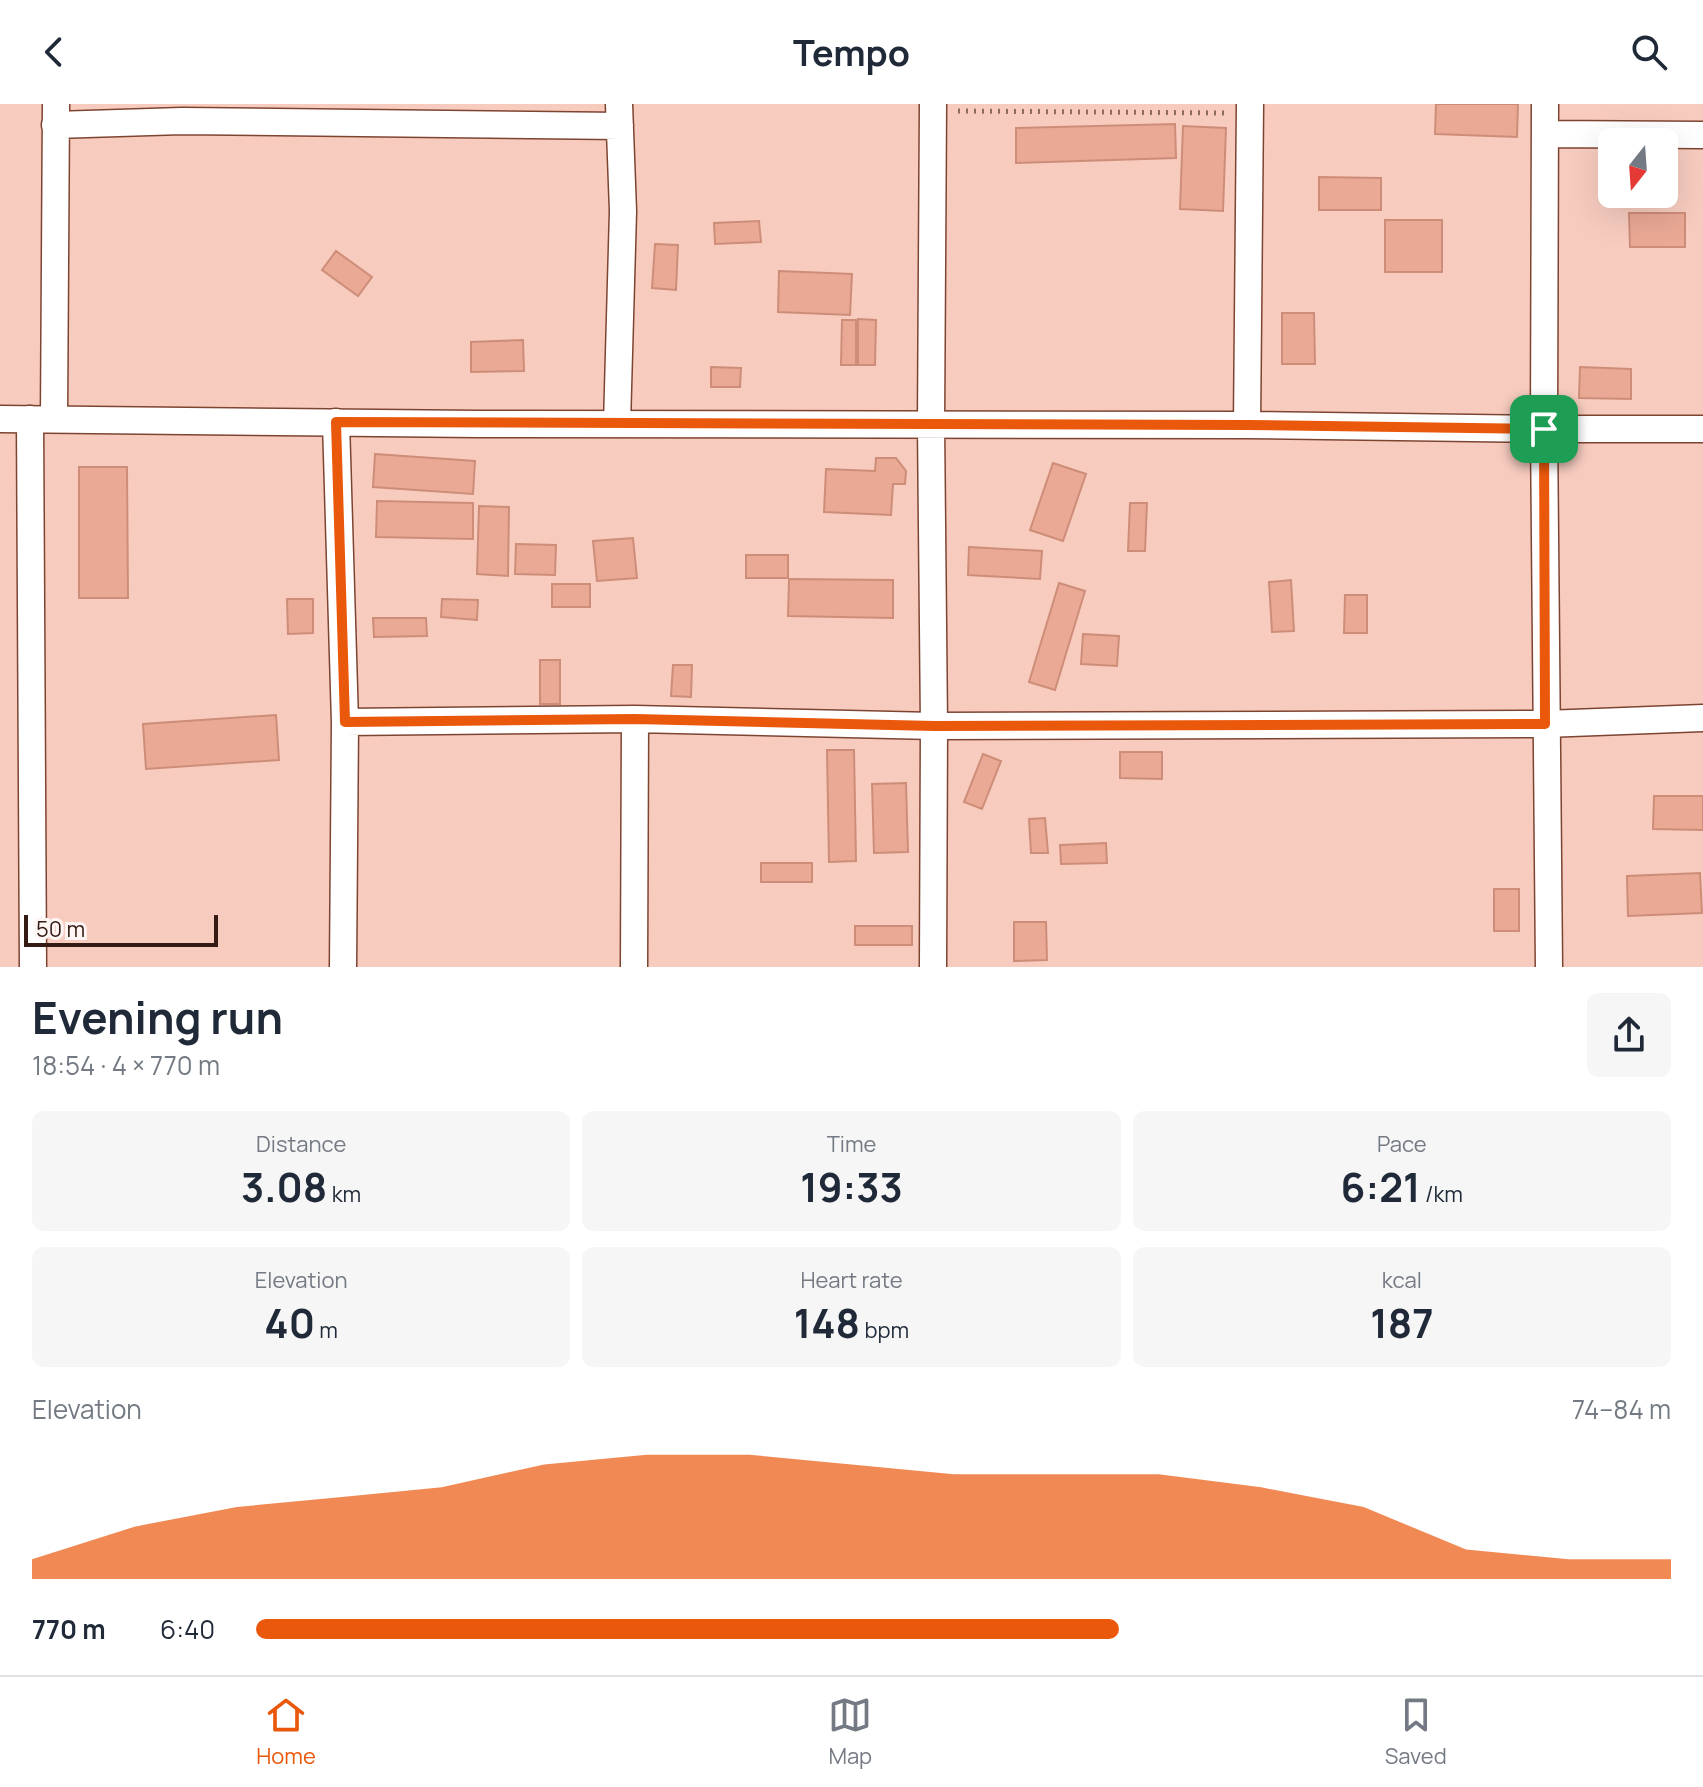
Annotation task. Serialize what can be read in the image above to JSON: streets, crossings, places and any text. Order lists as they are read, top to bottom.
{
  "scale_bar": "50 m",
  "north": "bottom",
  "page": {
    "header": "Tempo",
    "scale": "50 m",
    "heading": ["Evening run", "18:54 · 4 × 770 m"],
    "stats": [
      ["Distance", "3.08 km"],
      ["Time", "19:33"],
      ["Pace", "6:21 /km"],
      ["Elevation", "40 m"],
      ["Heart rate", "148 bpm"],
      ["kcal", "187"]
    ],
    "chart": ["Elevation", "74–84 m"],
    "list": [
      {
        "name": "770 m",
        "note": "6:40"
      }
    ],
    "tabs": ["Home", "Map", "Saved"]
  }
}
